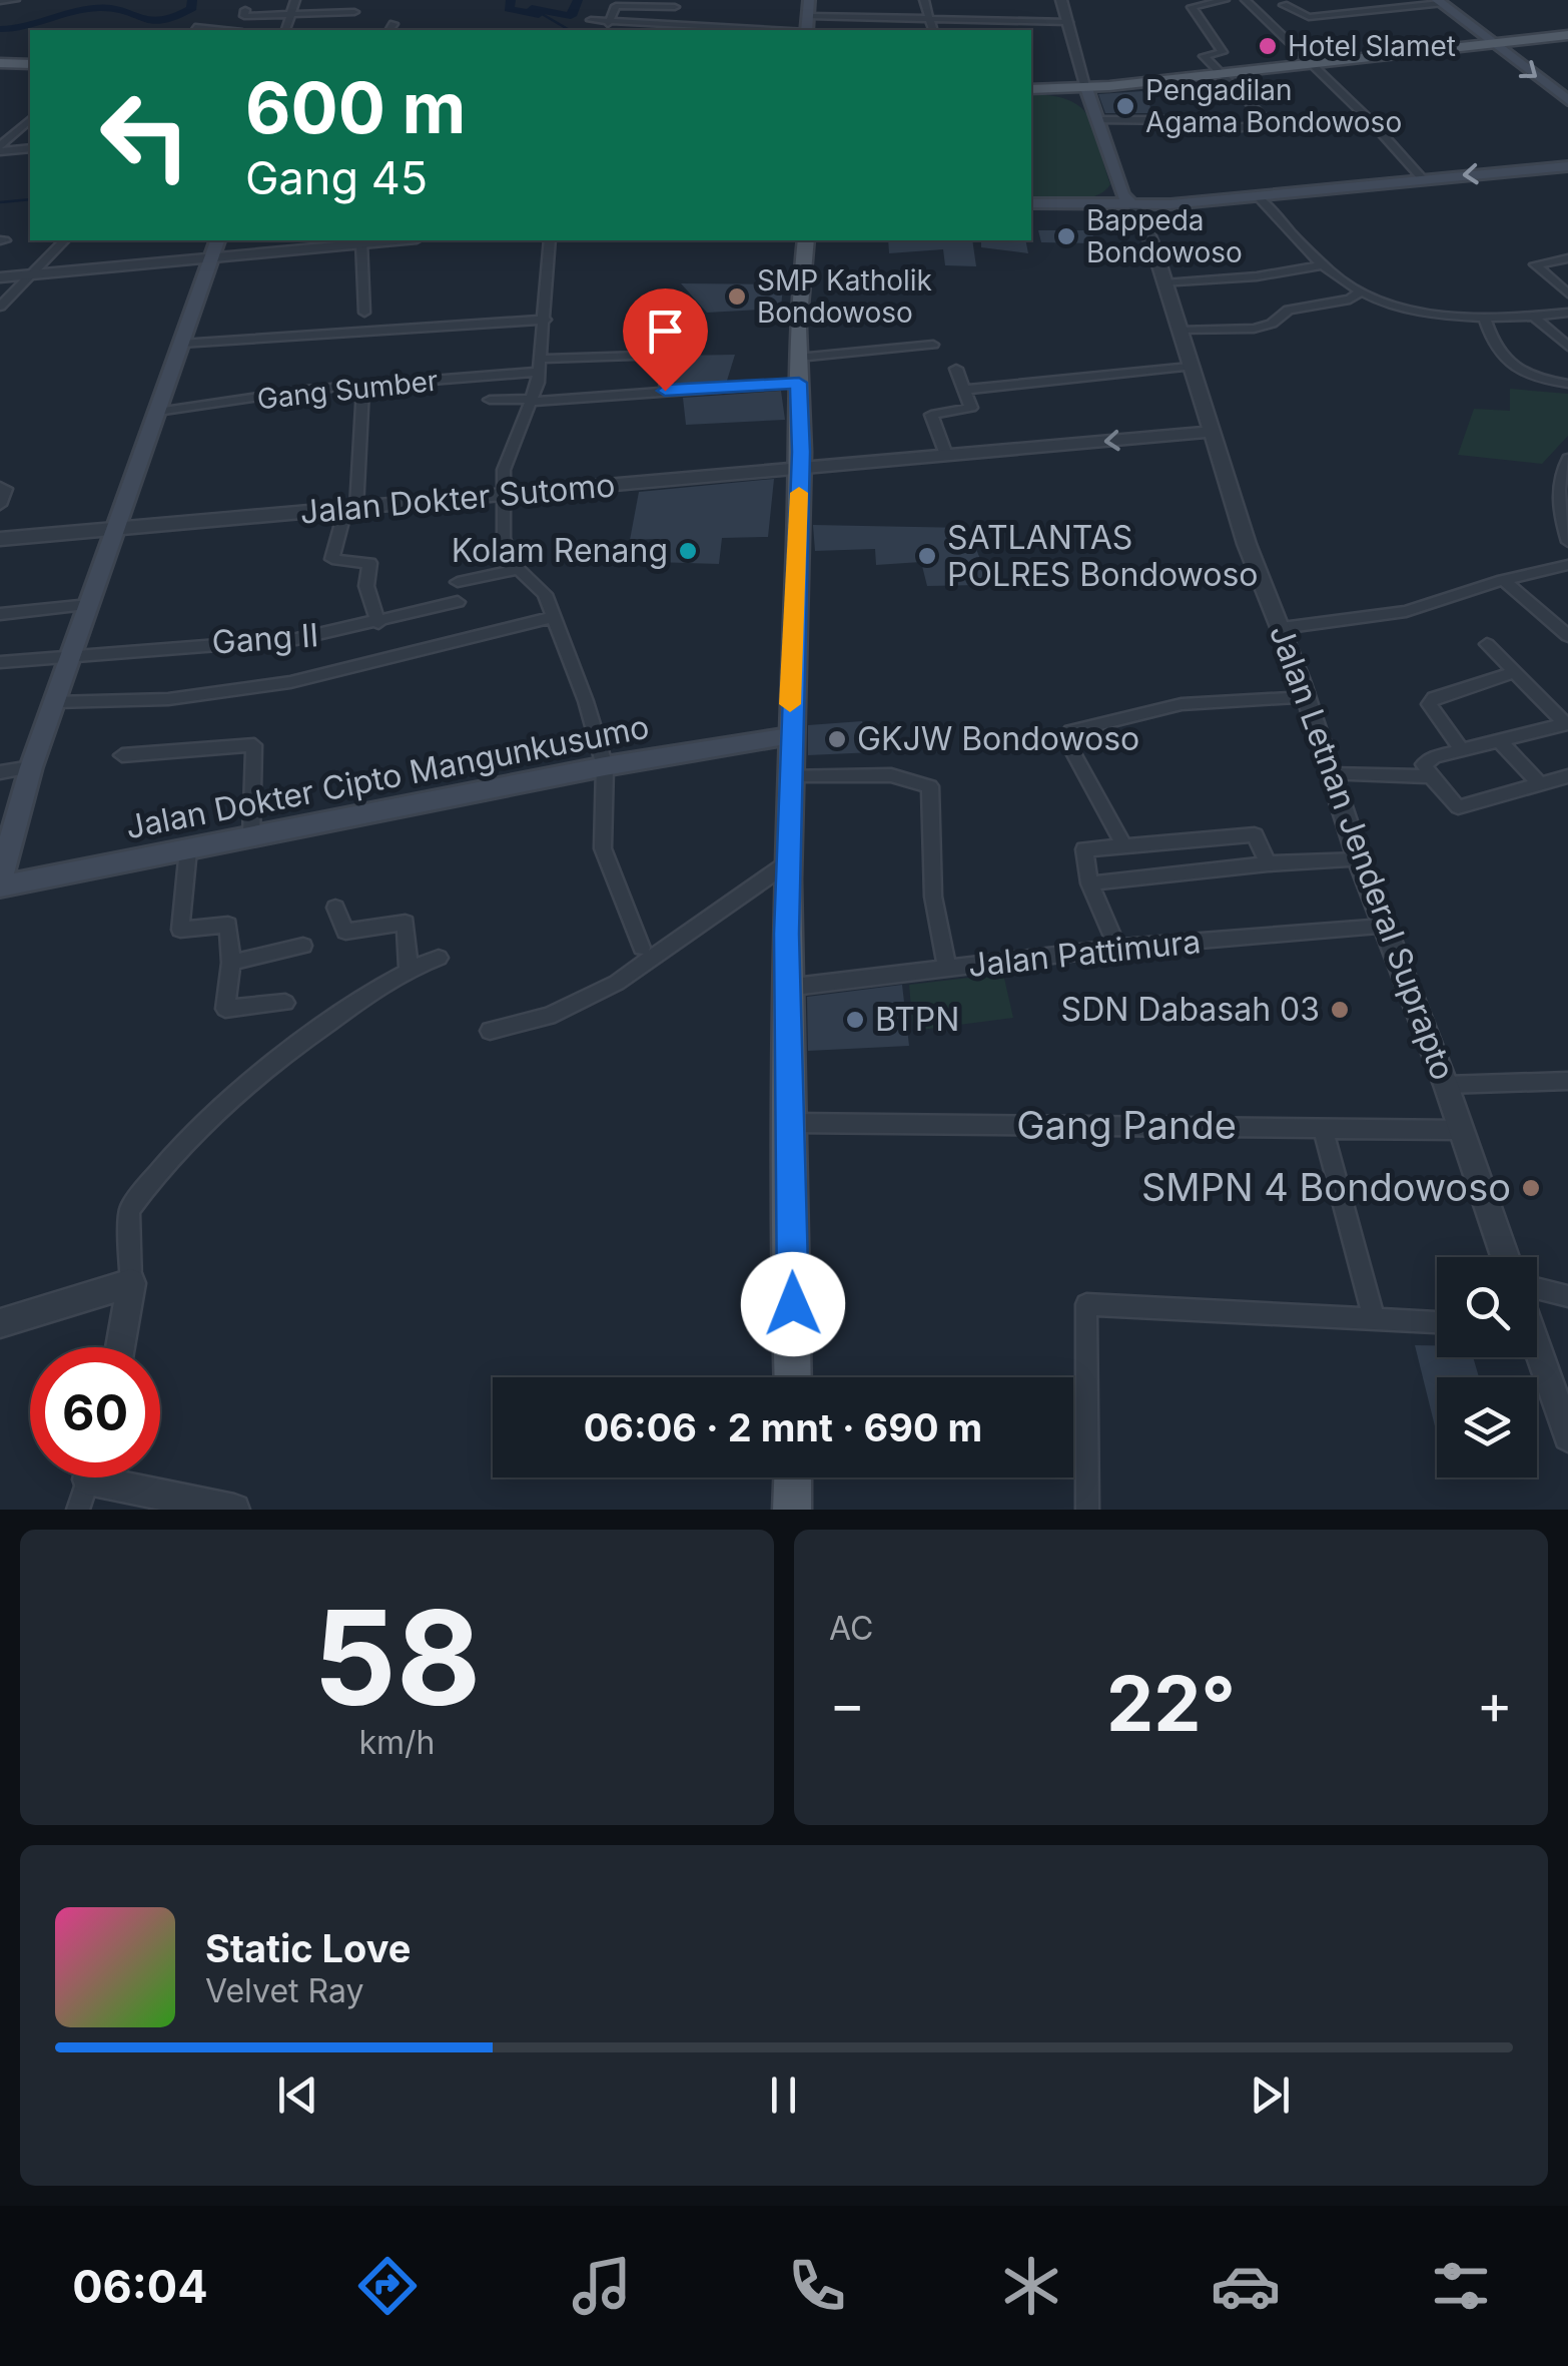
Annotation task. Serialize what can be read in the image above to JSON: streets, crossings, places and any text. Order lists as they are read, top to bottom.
{
  "streets": {
    "main road": ["Jalan Dokter Cipto Mangunkusumo"],
    "street": [
      "Gang Sumber",
      "Jalan Dokter Sutomo",
      "Gang II",
      "Jalan Letnan Jenderal Suprapto",
      "Jalan Pattimura",
      "Gang Pande"
    ]
  },
  "crossings": [
    ["Jalan Dokter Sutomo", "Jalan Letnan Jenderal Suprapto"],
    ["Jalan Letnan Jenderal Suprapto", "Jalan Pattimura"],
    ["Jalan Letnan Jenderal Suprapto", "Gang Pande"]
  ],
  "places": [
    "Hotel Slamet",
    "Pengadilan Agama Bondowoso",
    "Bappeda Bondowoso",
    "SMP Katholik Bondowoso",
    "Kolam Renang",
    "SATLANTAS POLRES Bondowoso",
    "GKJW Bondowoso",
    "SDN Dabasah 03",
    "BTPN",
    "SMPN 4 Bondowoso"
  ],
  "page": {
    "turn": ["600 m", "Gang 45"],
    "limit": "60",
    "trip": "06:06 · 2 mnt · 690 m",
    "tile": [
      ["58", "km/h"],
      "AC"
    ],
    "heat": ["−", "22°", "+"],
    "song": ["Static Love", "Velvet Ray"],
    "tabs": "06:04"
  }
}
